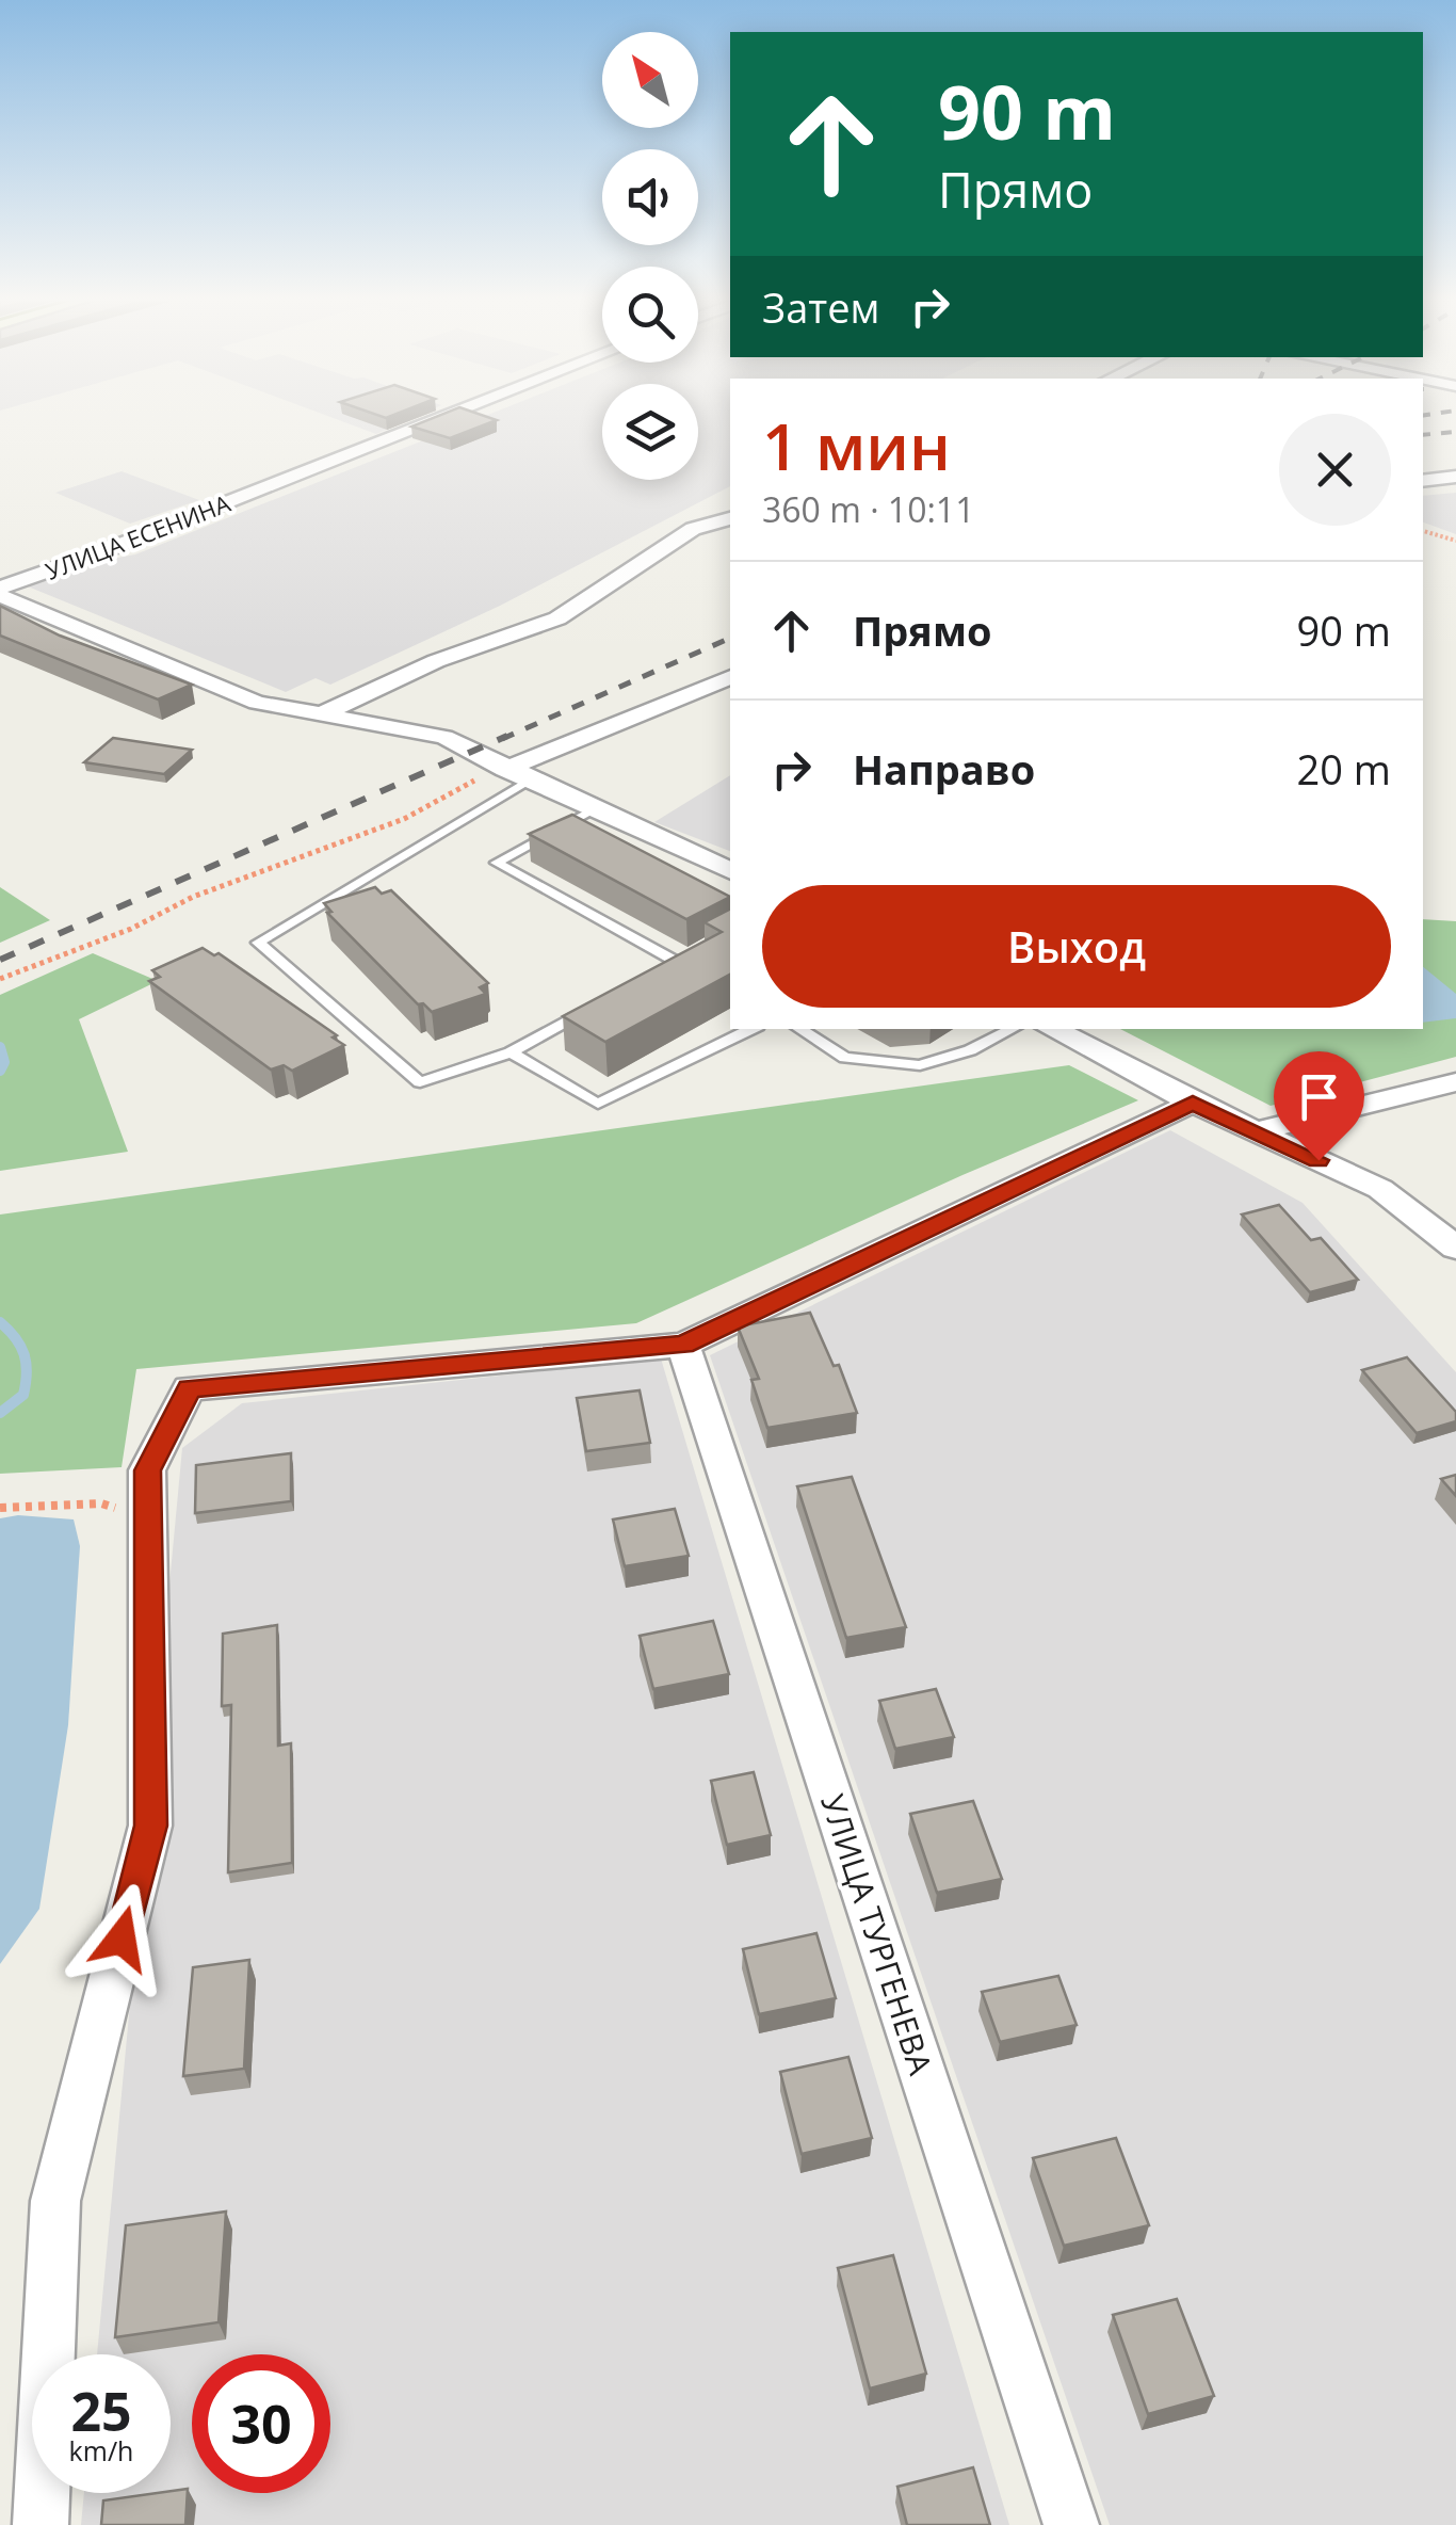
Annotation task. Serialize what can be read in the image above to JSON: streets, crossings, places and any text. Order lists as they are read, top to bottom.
{
  "streets": {
    "street": ["УЛИЦА ЕСЕНИНА", "УЛИЦА ТУРГЕНЕВА"]
  },
  "north": "top left",
  "page": {
    "turn": ["90 m", "Прямо"],
    "then": "Затем",
    "heading": ["1 мин", "360 m · 10:11"],
    "list": [
      {
        "name": "Прямо",
        "value": "90 m"
      },
      {
        "name": "Направо",
        "value": "20 m"
      }
    ],
    "buttons": "Выход",
    "speed": "25 km/h",
    "limit": "30"
  }
}
